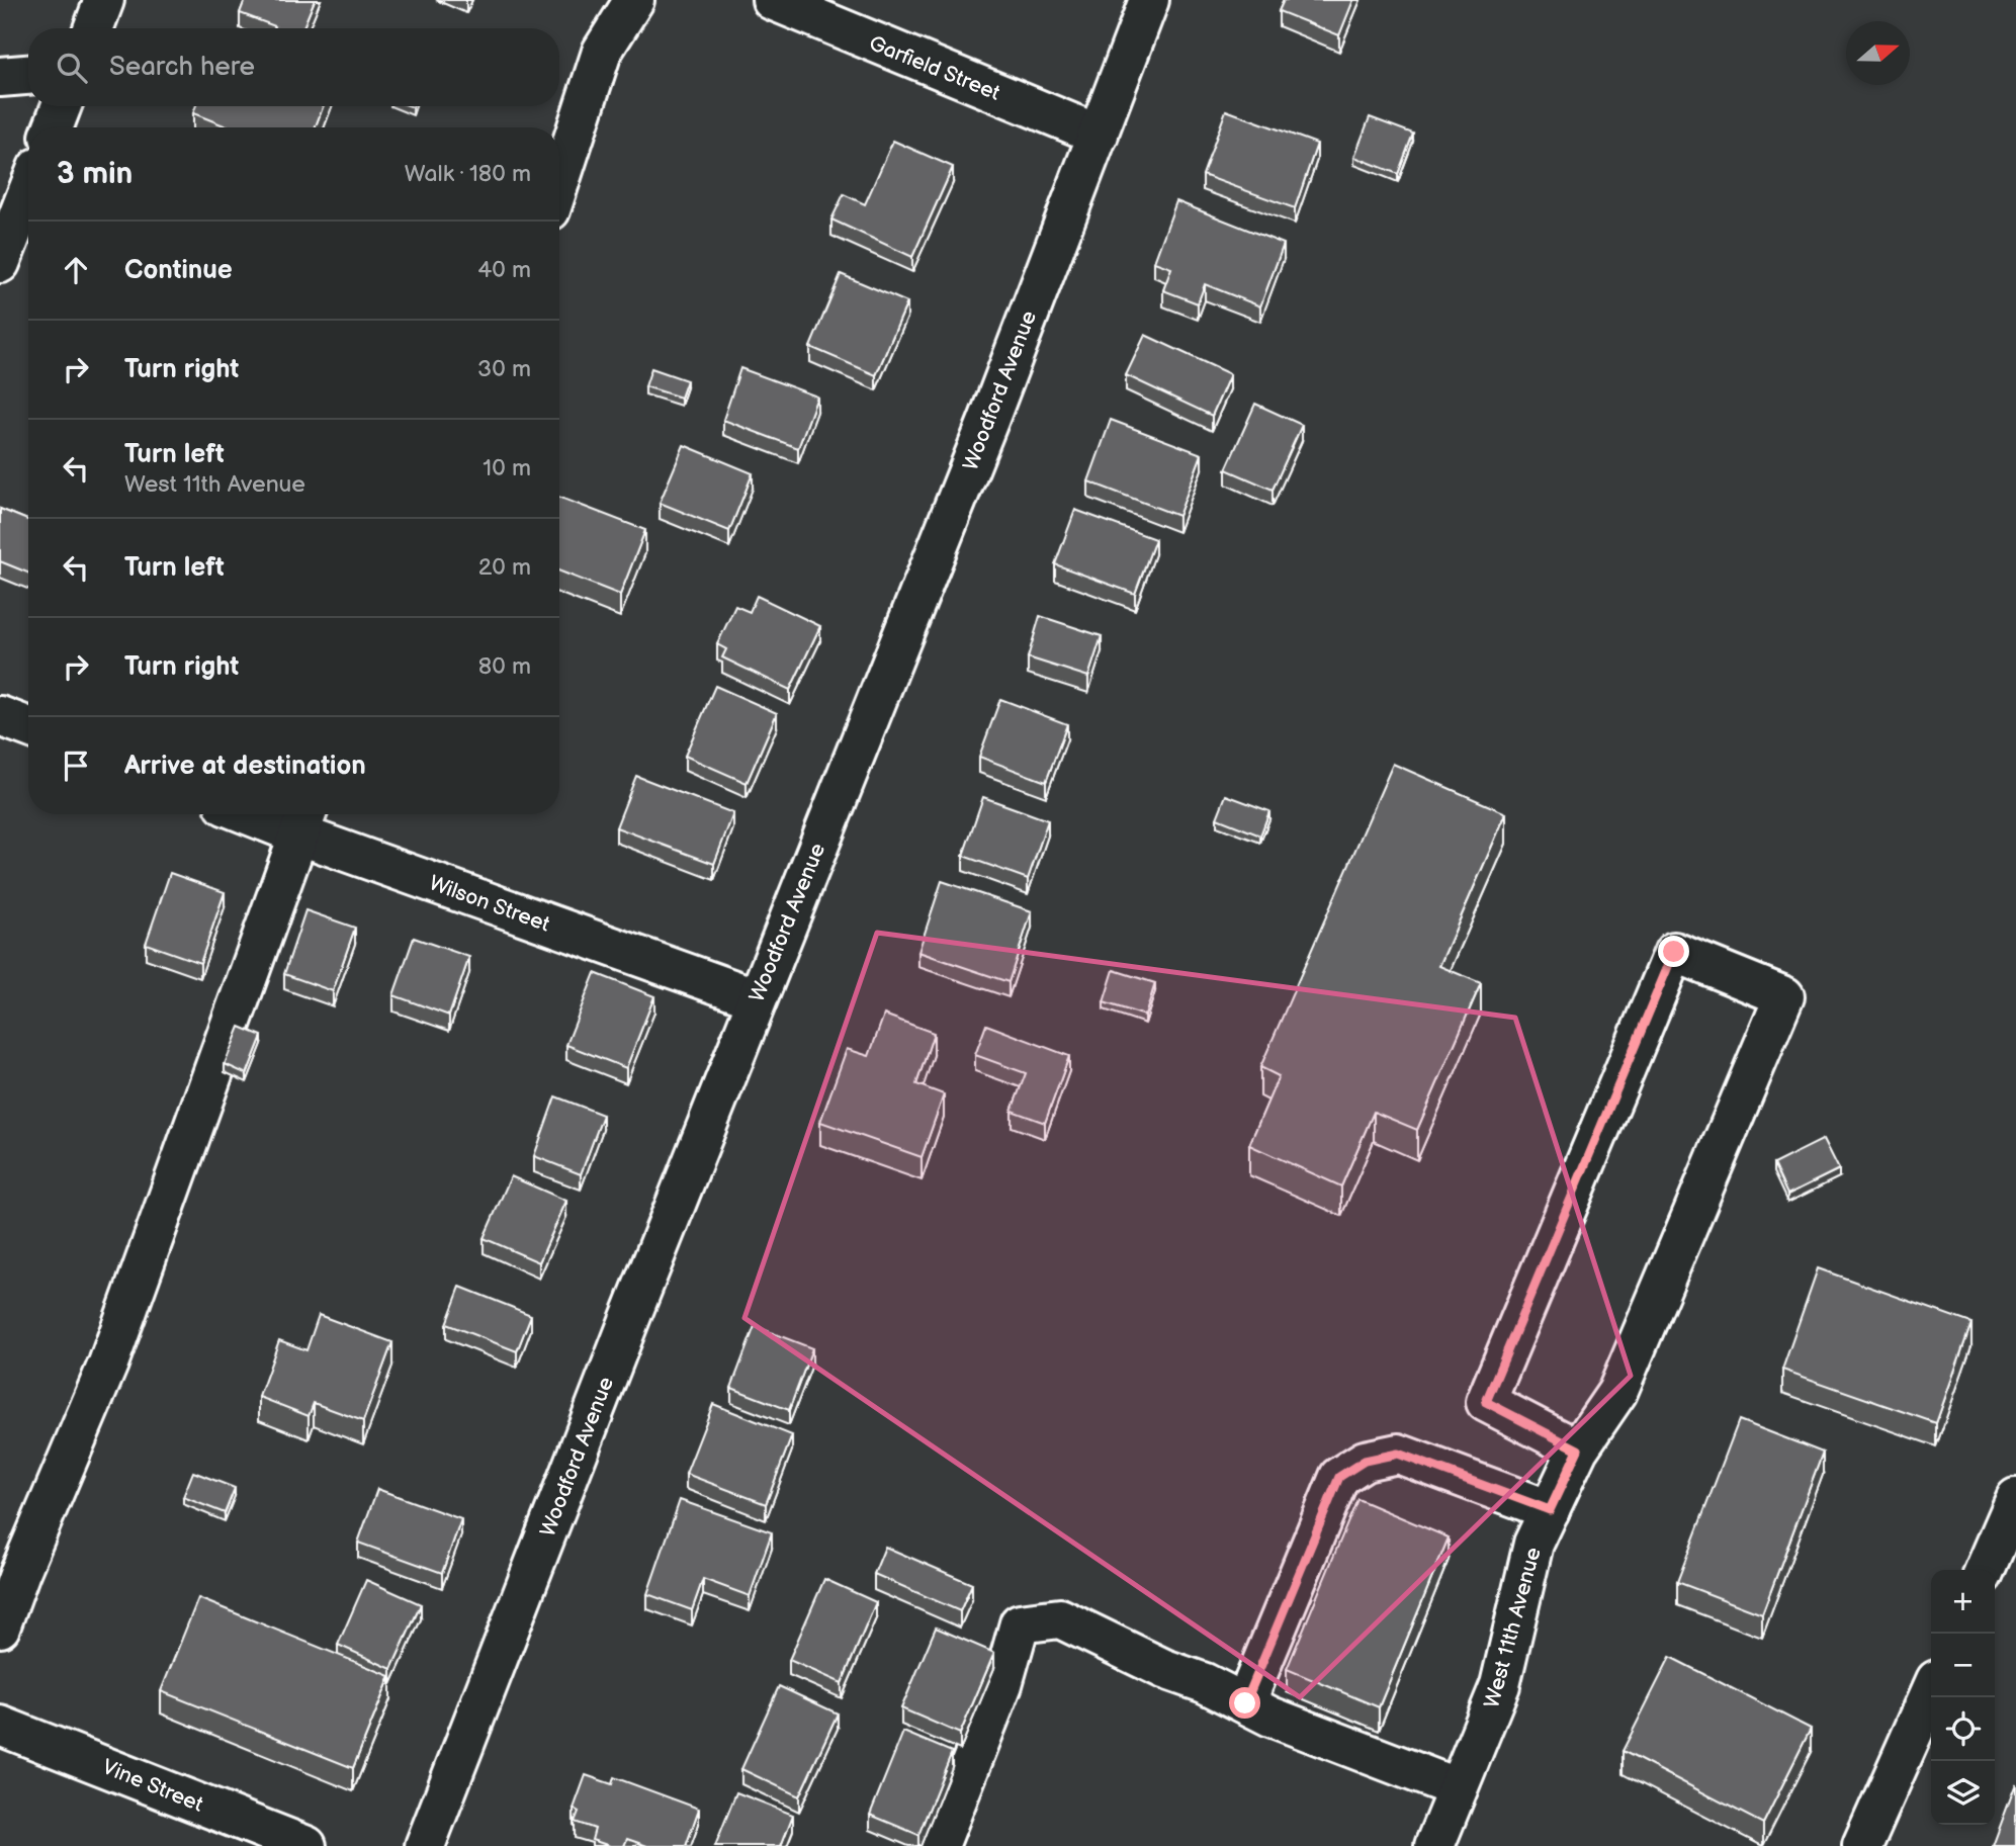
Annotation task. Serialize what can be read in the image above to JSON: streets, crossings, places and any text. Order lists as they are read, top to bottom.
{
  "streets": {
    "street": [
      "Garfield Street",
      "Woodford Avenue",
      "Wilson Street",
      "West 11th Avenue",
      "Vine Street"
    ]
  },
  "crossings": [
    ["Garfield Street", "Woodford Avenue"],
    ["Woodford Avenue", "Wilson Street"]
  ],
  "north": "right",
  "page": {
    "search": "Search here",
    "heading": ["3 min", "Walk · 180 m"],
    "list": [
      ["Continue", "40 m"],
      ["Turn right", "30 m"],
      ["Turn left", "West 11th Avenue", "10 m"],
      ["Turn left", "20 m"],
      ["Turn right", "80 m"],
      "Arrive at destination"
    ],
    "map_buttons": ["+", "−"]
  }
}
